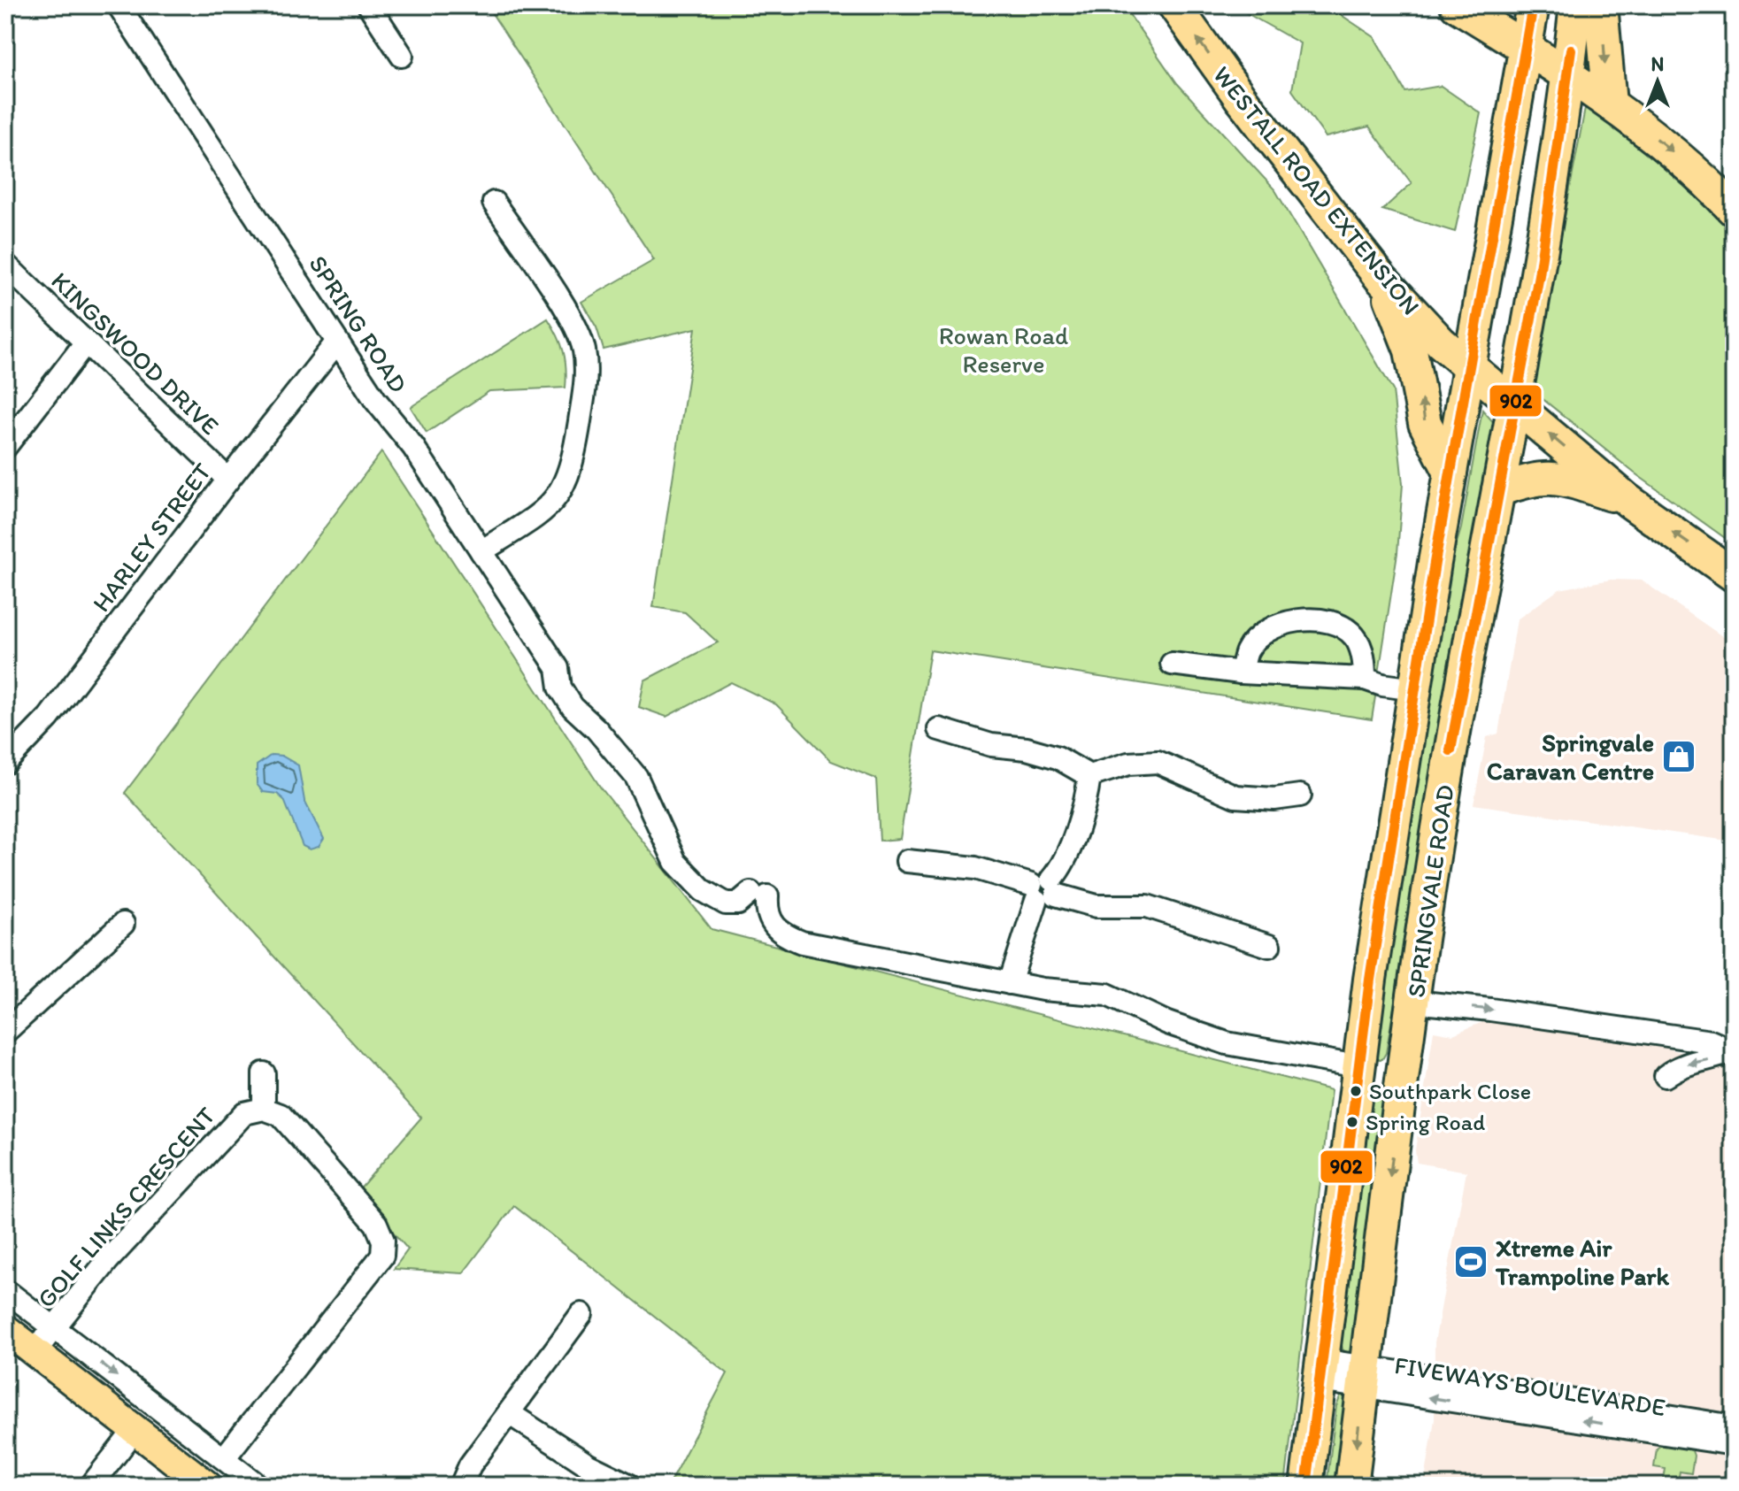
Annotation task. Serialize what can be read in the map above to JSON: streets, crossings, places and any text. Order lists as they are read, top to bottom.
{
  "streets": {
    "highway": ["WESTALL ROAD EXTENSION", "SPRINGVALE ROAD"],
    "street": [
      "SPRING ROAD",
      "KINGSWOOD DRIVE",
      "HARLEY STREET",
      "GOLF LINKS CRESCENT",
      "FIVEWAYS BOULEVARDE"
    ]
  },
  "crossings": [
    ["WESTALL ROAD EXTENSION", "SPRINGVALE ROAD"],
    ["SPRING ROAD", "HARLEY STREET"],
    ["KINGSWOOD DRIVE", "HARLEY STREET"],
    ["SPRINGVALE ROAD", "FIVEWAYS BOULEVARDE"]
  ],
  "parks": ["Rowan Road Reserve"],
  "places": {
    "shop": ["Springvale Caravan Centre"],
    "other": ["Southpark Close", "Spring Road"],
    "sports": ["Xtreme Air Trampoline Park"]
  },
  "lines": ["transit line 902"],
  "north": "top"
}
